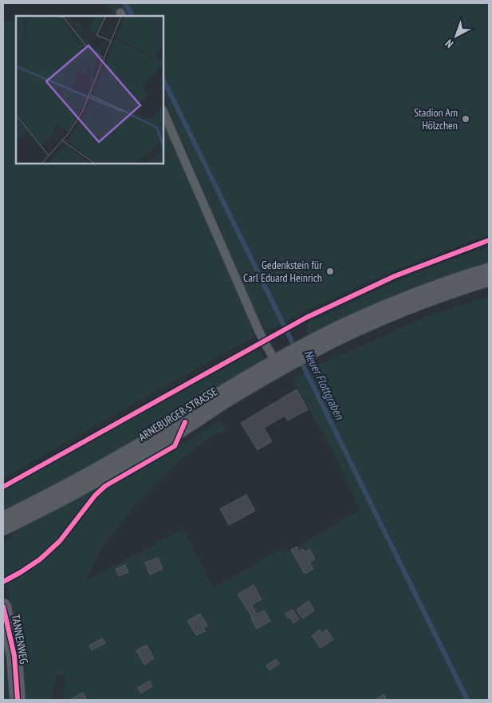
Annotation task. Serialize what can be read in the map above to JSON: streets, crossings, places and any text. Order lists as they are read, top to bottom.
{
  "streets": {
    "main road": ["ARNEBURGER STRASSE"],
    "street": ["TANNENWEG"]
  },
  "water": ["Neuer Flottgraben"],
  "places": ["Stadion Am Hölzchen", "Gedenkstein für Carl Eduard Heinrich"],
  "north": "bottom left"
}
